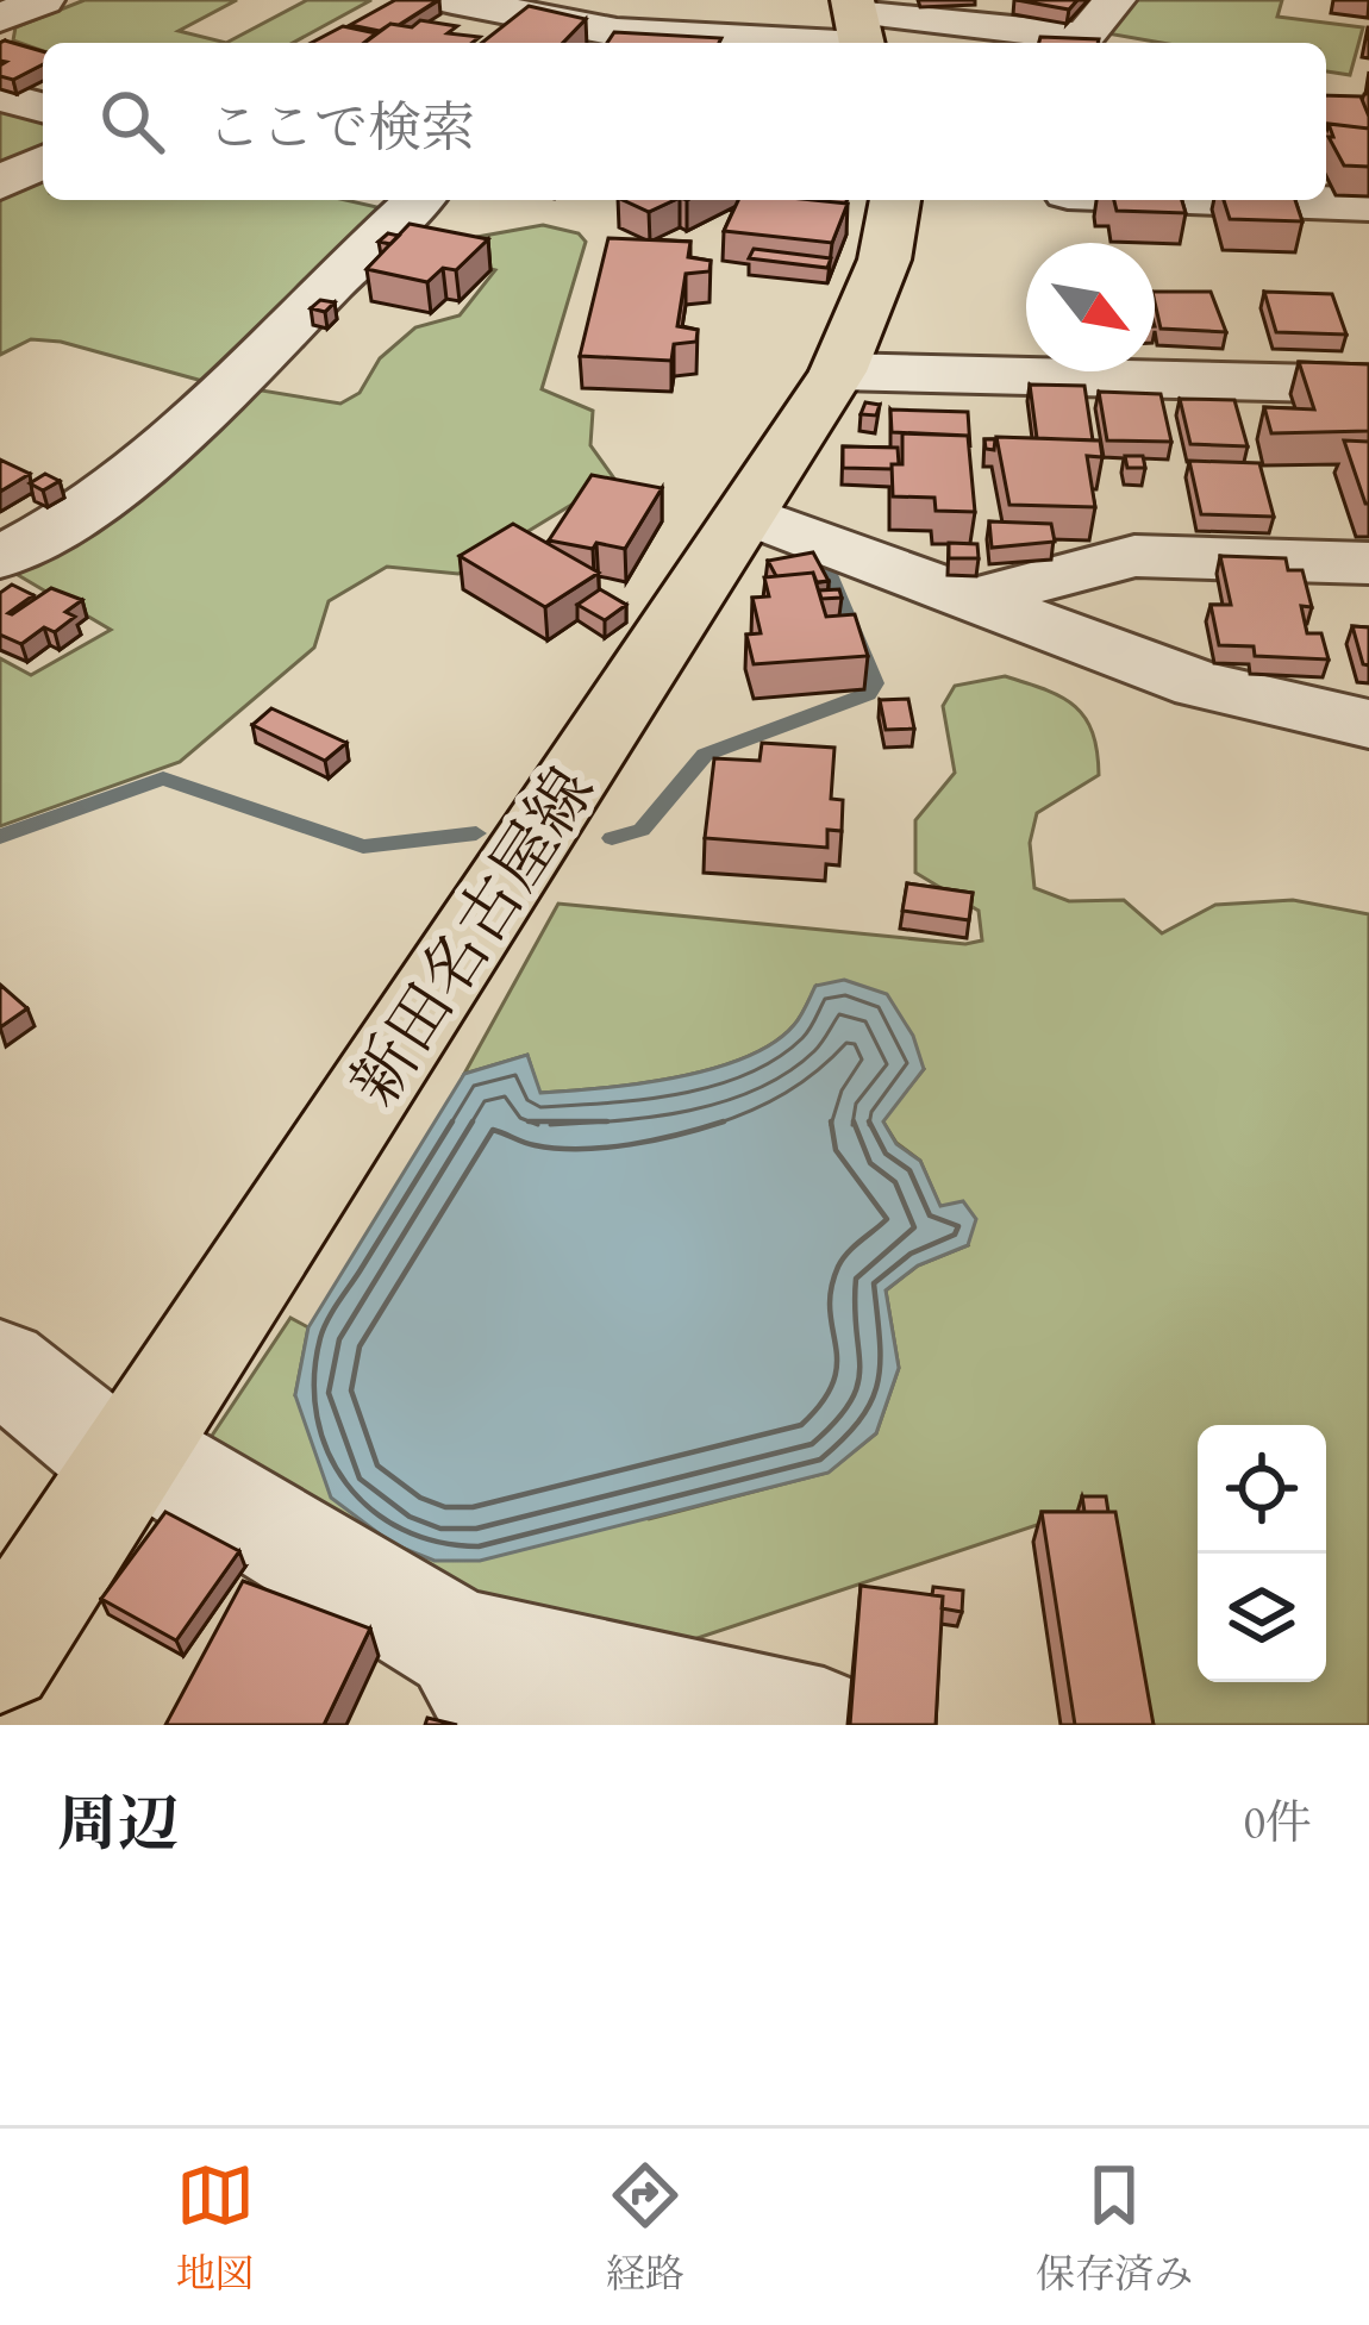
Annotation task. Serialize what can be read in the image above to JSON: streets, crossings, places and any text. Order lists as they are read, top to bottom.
{
  "streets": {
    "main road": ["新田名古屋線"]
  },
  "north": "bottom right",
  "page": {
    "search": "ここで検索",
    "heading": ["周辺", "0件"],
    "nav": ["地図", "経路", "保存済み"]
  }
}
